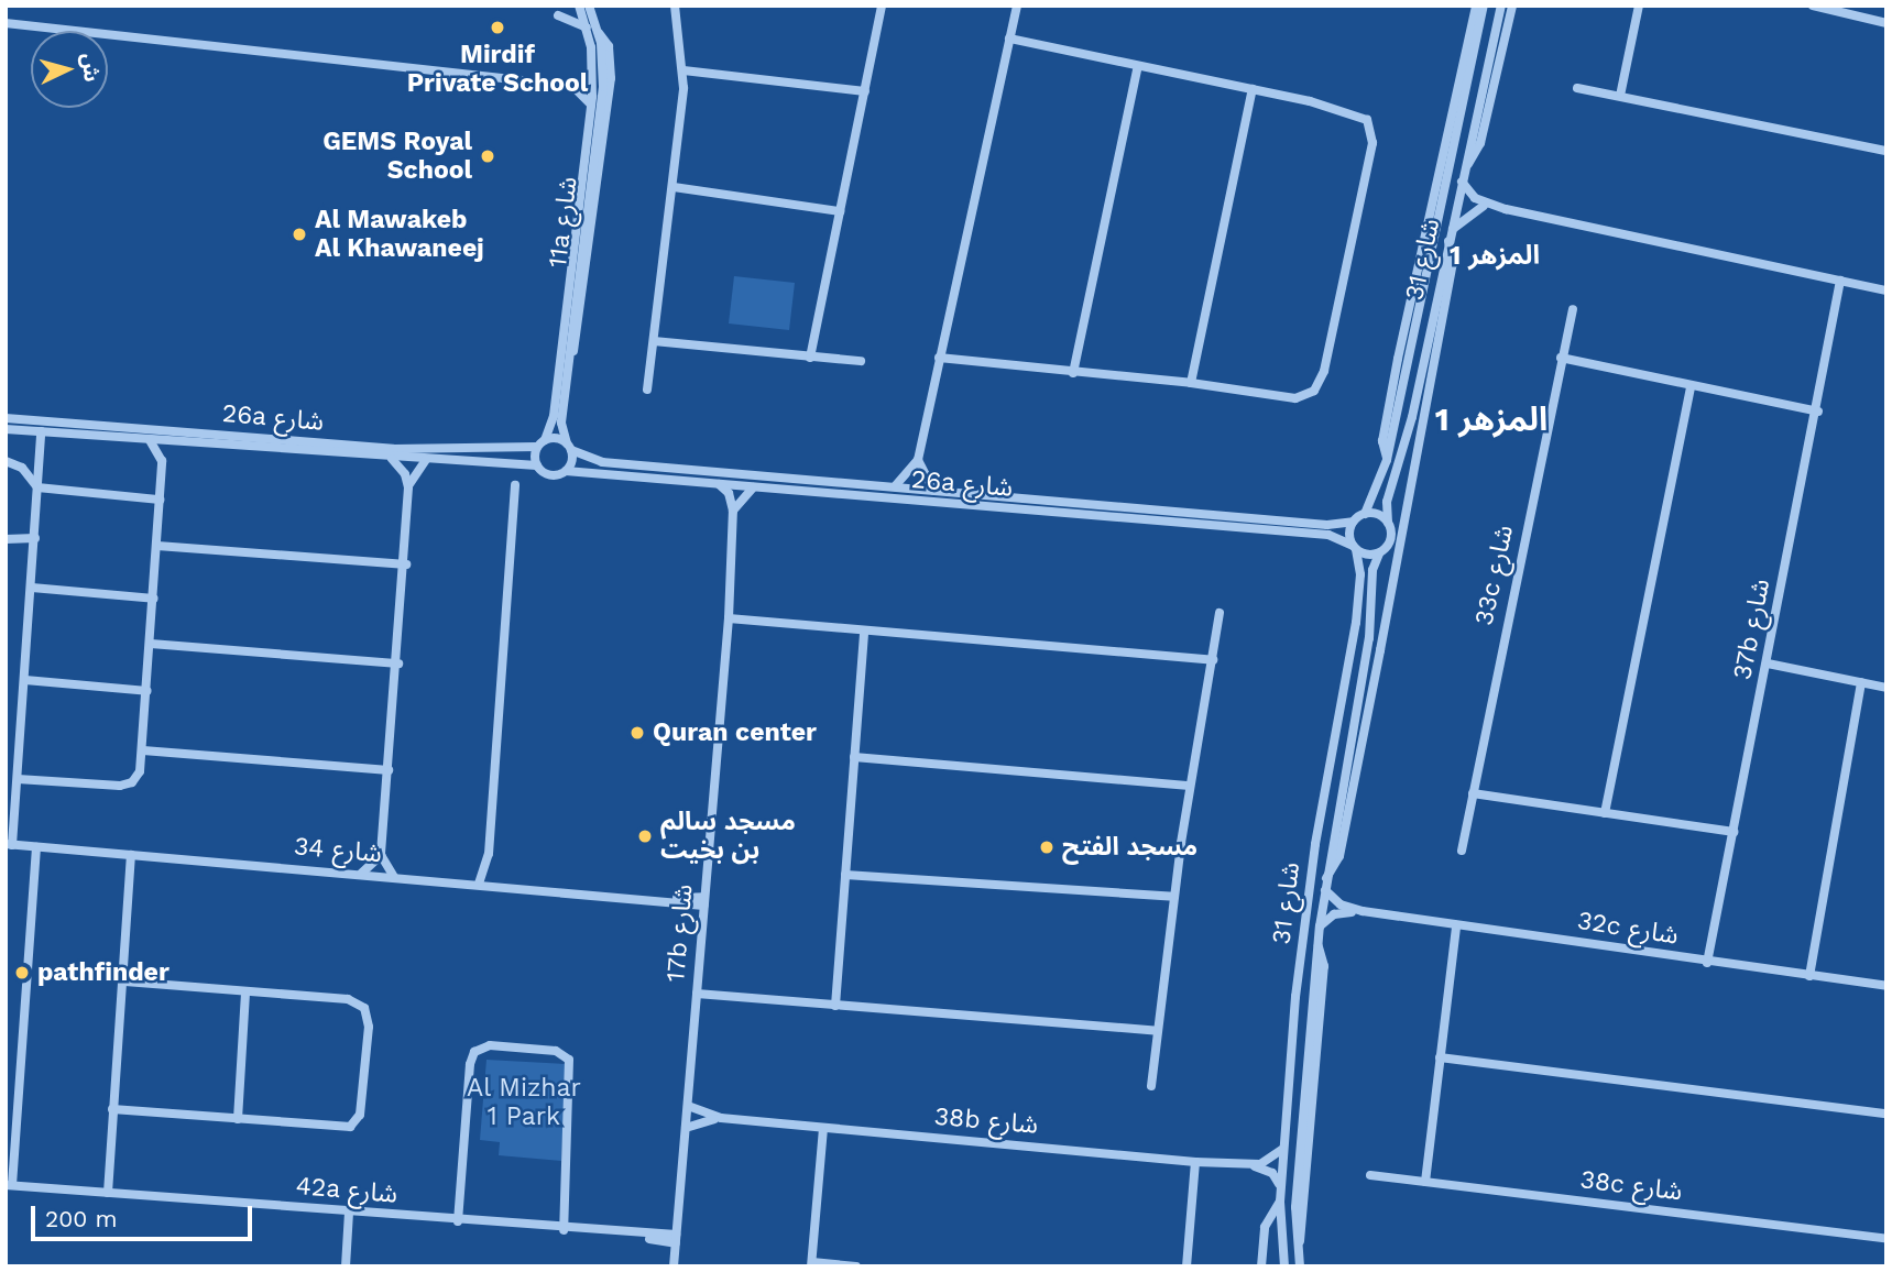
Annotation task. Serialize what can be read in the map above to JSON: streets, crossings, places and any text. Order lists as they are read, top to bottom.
{
  "streets": {
    "street": [
      "11a شارع",
      "شارع 31",
      "26a شارع",
      "33c شارع",
      "37b شارع",
      "شارع 34",
      "32c شارع",
      "17b شارع",
      "38b شارع",
      "38c شارع",
      "42a شارع"
    ]
  },
  "crossings": [
    ["11a شارع", "26a شارع"],
    ["شارع 31", "26a شارع"],
    ["شارع 31", "32c شارع"],
    ["شارع 31", "38b شارع"],
    ["26a شارع", "17b شارع"],
    ["37b شارع", "32c شارع"],
    ["شارع 34", "17b شارع"],
    ["17b شارع", "38b شارع"],
    ["17b شارع", "42a شارع"]
  ],
  "districts": ["المزهر 1", "المزهر 1"],
  "parks": ["Al Mizhar 1 Park"],
  "places": [
    "Mirdif Private School",
    "GEMS Royal School",
    "Al Mawakeb Al Khawaneej",
    "Quran center",
    "مسجد سالم بن بخيت",
    "مسجد الفتح",
    "pathfinder"
  ],
  "scale_bar": "200 m",
  "north": "right"
}
